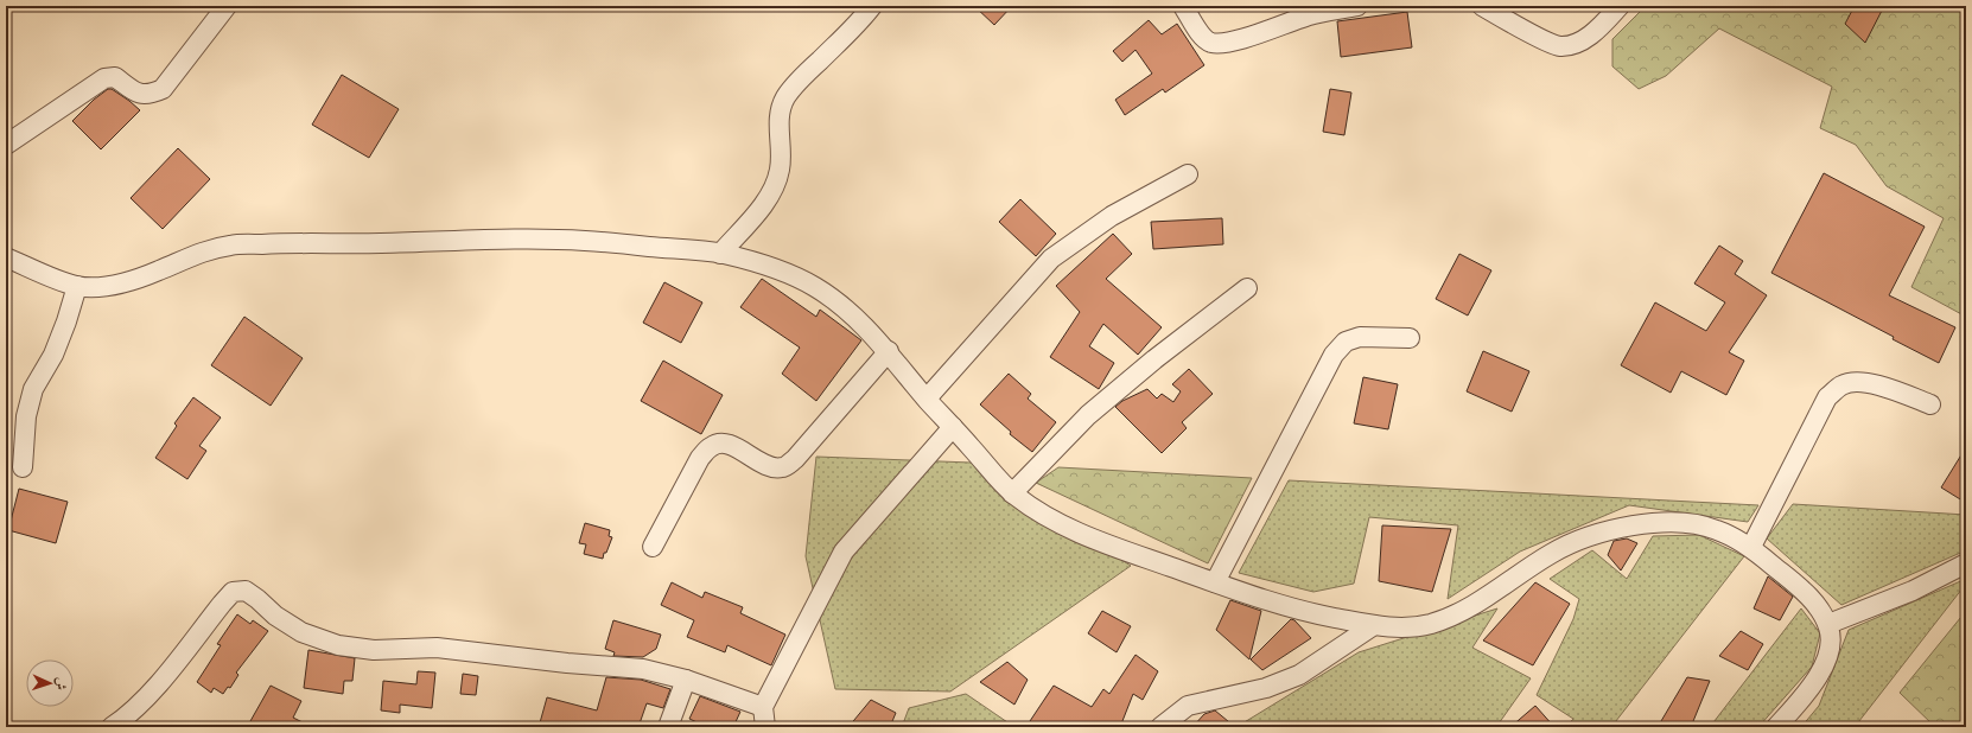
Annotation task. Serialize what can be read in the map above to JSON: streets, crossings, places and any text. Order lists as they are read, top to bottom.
{
  "north": "right"
}
